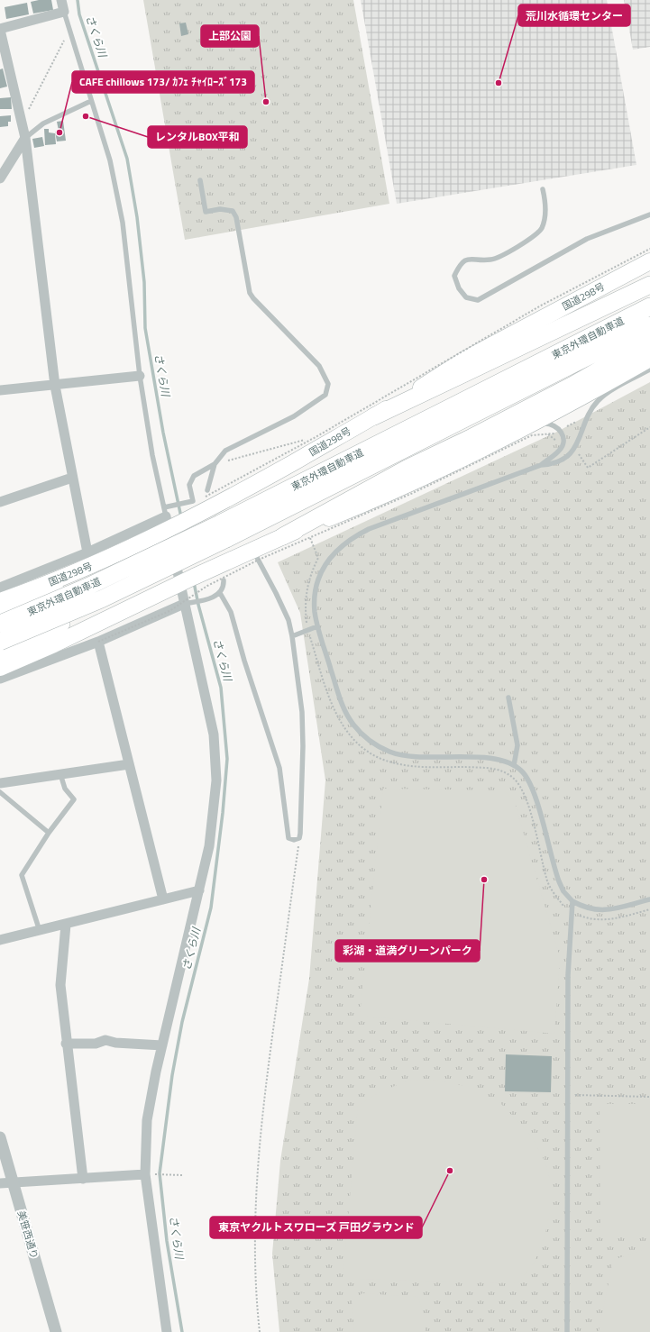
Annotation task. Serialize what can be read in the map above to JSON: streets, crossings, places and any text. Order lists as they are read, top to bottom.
{
  "streets": {
    "highway": ["国道298号", "東京外環自動車道"],
    "street": ["美笹西通り"]
  },
  "water": ["さくら川"],
  "places": [
    "荒川水循環センター",
    "上部公園",
    "レンタルBOX平和",
    "CAFE chillows 173/ ｶﾌｪ ﾁｬｲﾛｰｽﾞ173",
    "彩湖・道満グリーンパーク",
    "東京ヤクルトスワローズ 戸田グラウンド"
  ]
}
